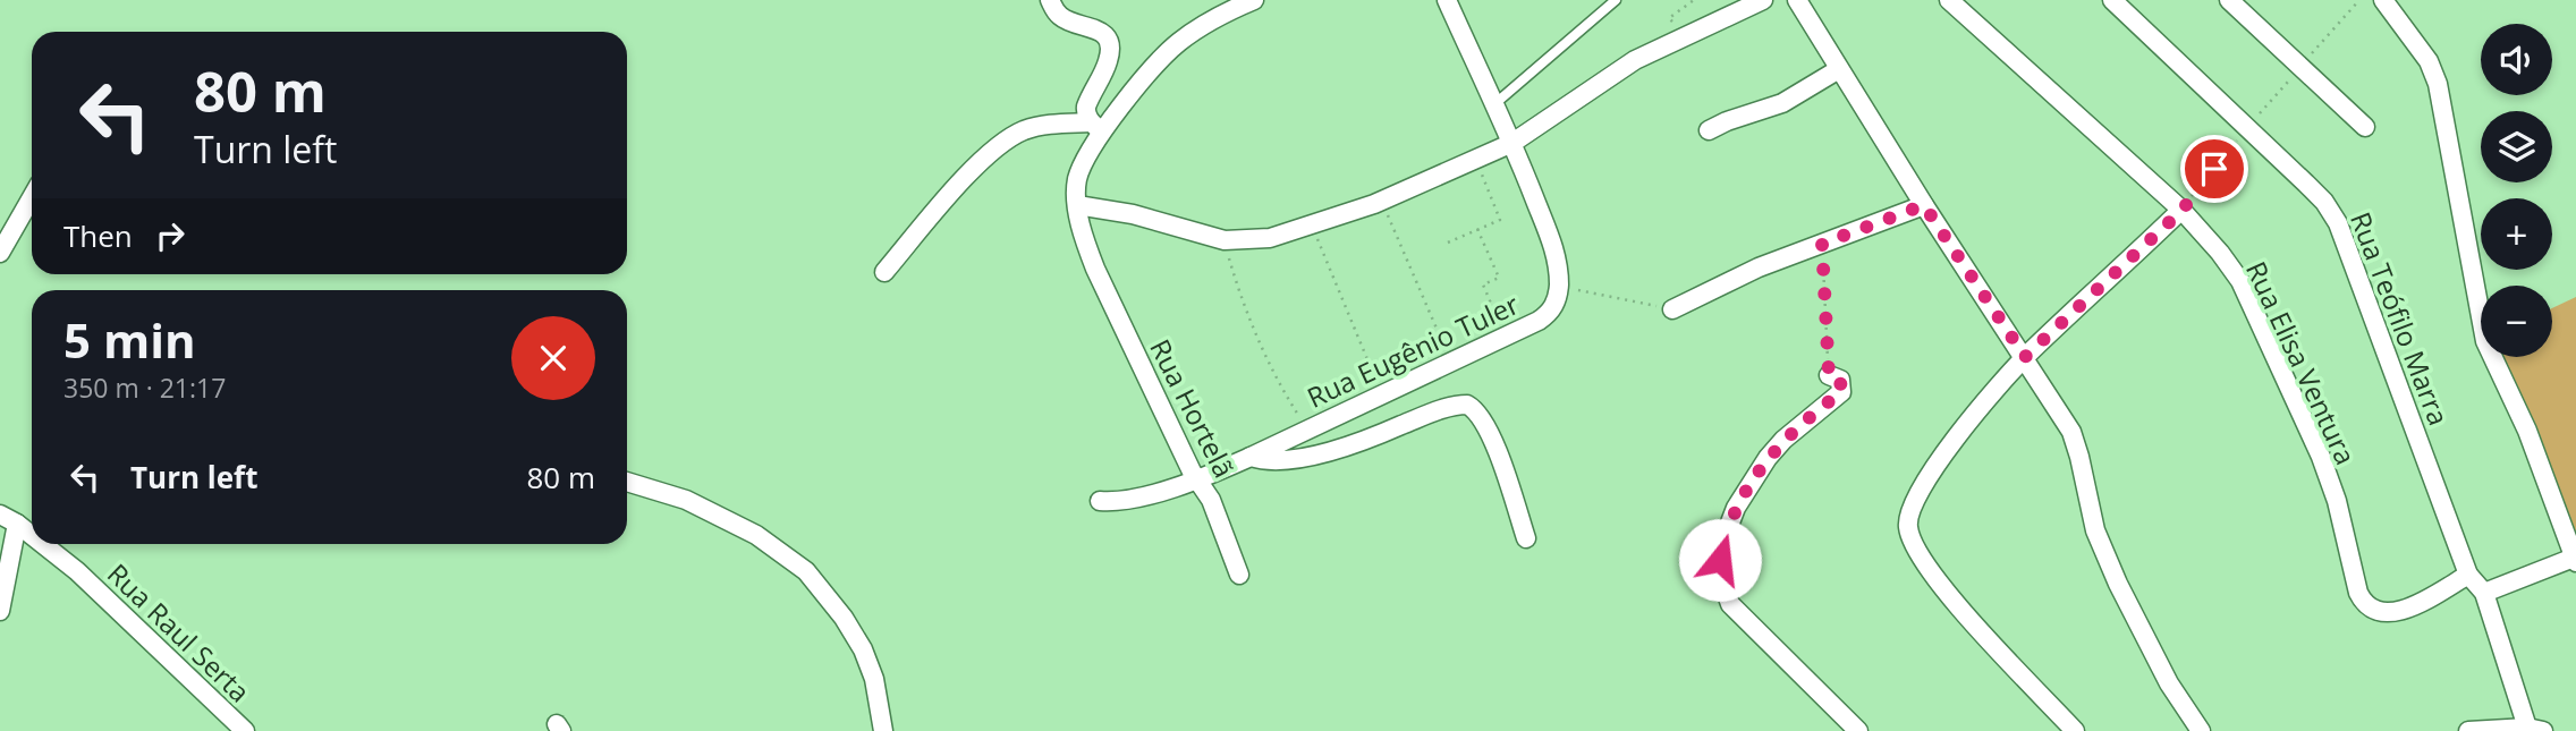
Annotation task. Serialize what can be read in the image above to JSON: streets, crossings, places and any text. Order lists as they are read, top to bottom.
{
  "streets": {
    "street": [
      "Rua Teófilo Marra",
      "Rua Eugênio Tuler",
      "Rua Elisa Ventura",
      "Rua Hortelã",
      "Rua Raul Serta"
    ]
  },
  "crossings": [
    ["Rua Teófilo Marra", "Rua Elisa Ventura"],
    ["Rua Eugênio Tuler", "Rua Hortelã"]
  ],
  "page": {
    "map_buttons": ["+", "−"],
    "turn": ["80 m", "Turn left"],
    "then": "Then",
    "heading": ["5 min", "350 m · 21:17"],
    "list": [
      {
        "name": "Turn left",
        "value": "80 m"
      }
    ]
  }
}
